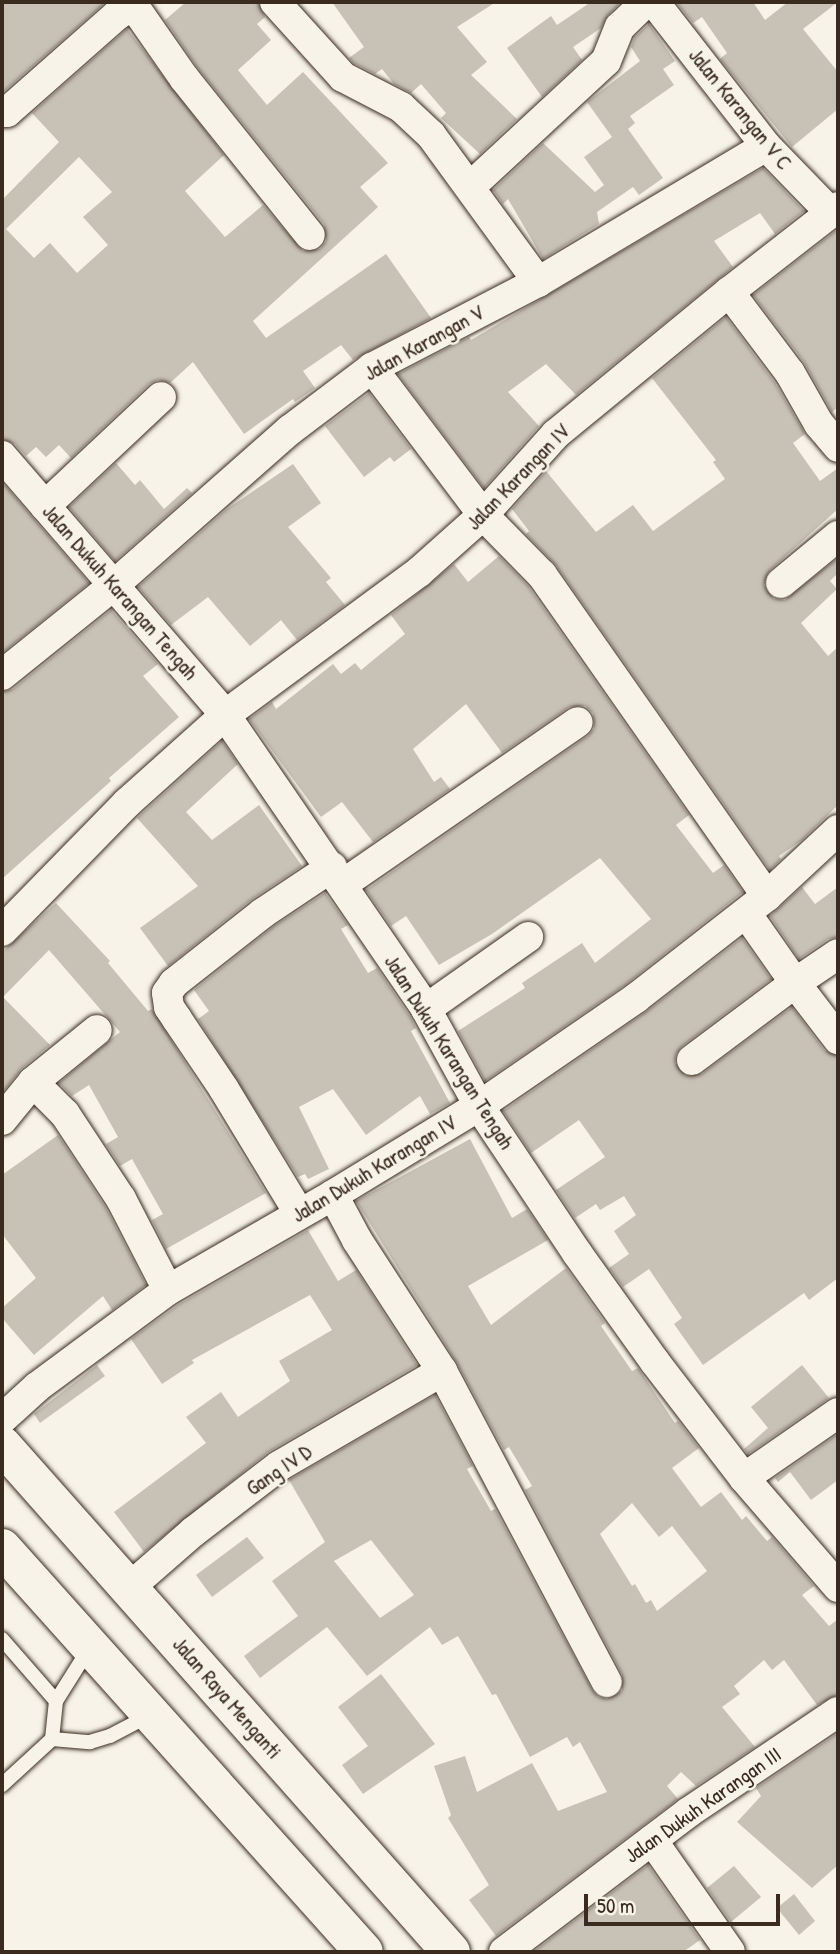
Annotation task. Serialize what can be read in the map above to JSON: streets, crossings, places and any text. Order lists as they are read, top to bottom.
{
  "streets": {
    "main road": ["Jalan Raya Menganti"],
    "street": [
      "Jalan Karangan V C",
      "Jalan Karangan V",
      "Jalan Karangan IV",
      "Jalan Dukuh Karangan Tengah",
      "Jalan Dukuh Karangan IV",
      "Gang IV D",
      "Jalan Dukuh Karangan III"
    ]
  },
  "crossings": [
    ["Jalan Karangan V C", "Jalan Karangan V"],
    ["Jalan Karangan V C", "Jalan Karangan IV"],
    ["Jalan Karangan V", "Jalan Dukuh Karangan Tengah"],
    ["Jalan Karangan IV", "Jalan Dukuh Karangan Tengah"],
    ["Jalan Dukuh Karangan Tengah", "Jalan Dukuh Karangan IV"],
    ["Gang IV D", "Jalan Raya Menganti"]
  ],
  "scale_bar": "50 m"
}
